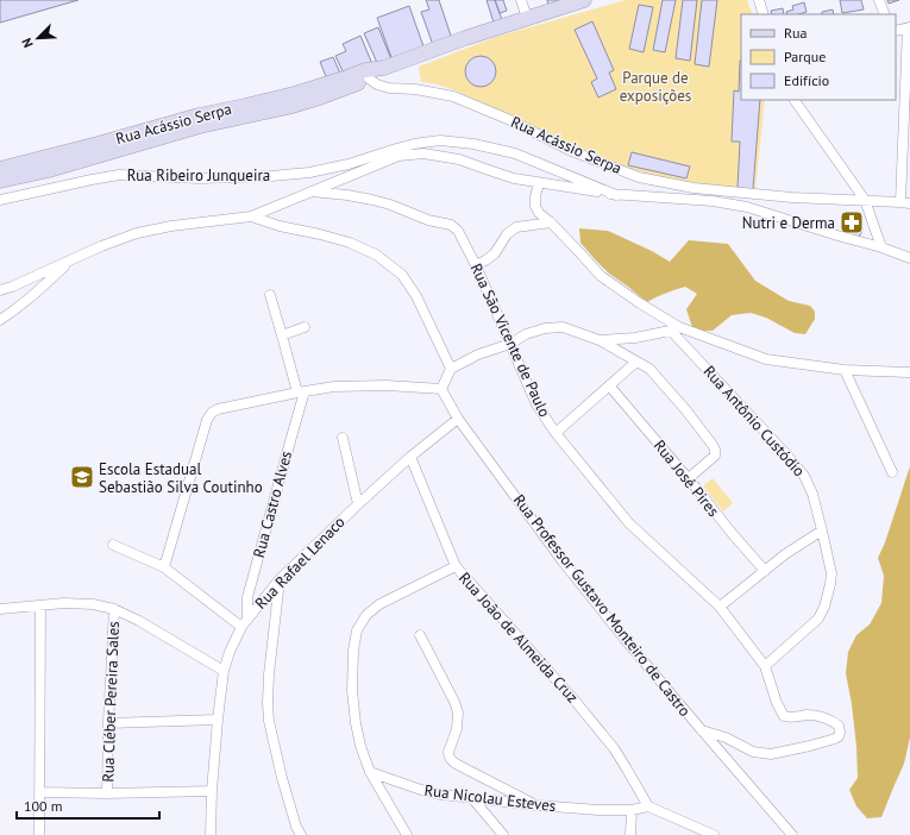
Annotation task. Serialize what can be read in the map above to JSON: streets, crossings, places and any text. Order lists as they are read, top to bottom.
{
  "streets": {
    "street": [
      "Rua Acássio Serpa",
      "Rua Ribeiro Junqueira",
      "Rua São Vicente de Paulo",
      "Rua Antônio Custódio",
      "Rua José Pires",
      "Rua Castro Alves",
      "Rua Rafael Lenaco",
      "Rua Professor Gustavo Monteiro de Castro",
      "Rua João de Almeida Cruz",
      "Rua Cléber Pereira Sales",
      "Rua Nicolau Esteves"
    ]
  },
  "crossings": [
    ["Rua São Vicente de Paulo", "Rua Antônio Custódio"],
    ["Rua São Vicente de Paulo", "Rua Professor Gustavo Monteiro de Castro"],
    ["Rua Castro Alves", "Rua Rafael Lenaco"],
    ["Rua Rafael Lenaco", "Rua Professor Gustavo Monteiro de Castro"],
    ["Rua Rafael Lenaco", "Rua João de Almeida Cruz"],
    ["Rua João de Almeida Cruz", "Rua Nicolau Esteves"]
  ],
  "parks": ["Parque de exposições"],
  "places": {
    "pharmacy": ["Nutri e Derma"],
    "school or university": ["Escola Estadual Sebastião Silva Coutinho"]
  },
  "legend": ["Rua", "Parque", "Edifício"],
  "scale_bar": "100 m",
  "north": "bottom left"
}
